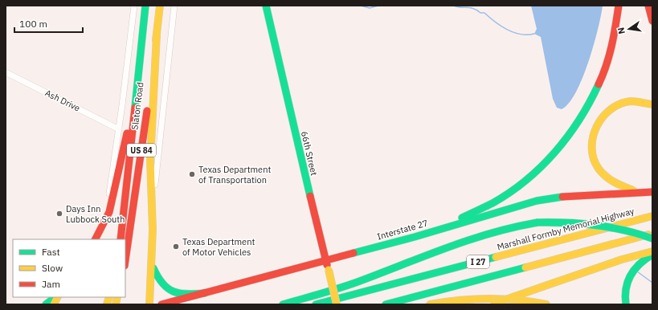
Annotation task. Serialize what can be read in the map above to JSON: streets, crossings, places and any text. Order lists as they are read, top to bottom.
{
  "streets": {
    "main road": [
      "Slaton Road",
      "US 84",
      "66th Street",
      "Marshall Formby Memorial Highway",
      "Interstate 27",
      "I 27"
    ],
    "street": ["Ash Drive"]
  },
  "crossings": [
    ["Ash Drive", "Slaton Road"],
    ["66th Street", "Interstate 27"]
  ],
  "places": ["Texas Department of Transportation", "Days Inn Lubbock South", "Texas Department of Motor Vehicles"],
  "legend": ["Fast", "Slow", "Jam"],
  "scale_bar": "100 m",
  "north": "left"
}
